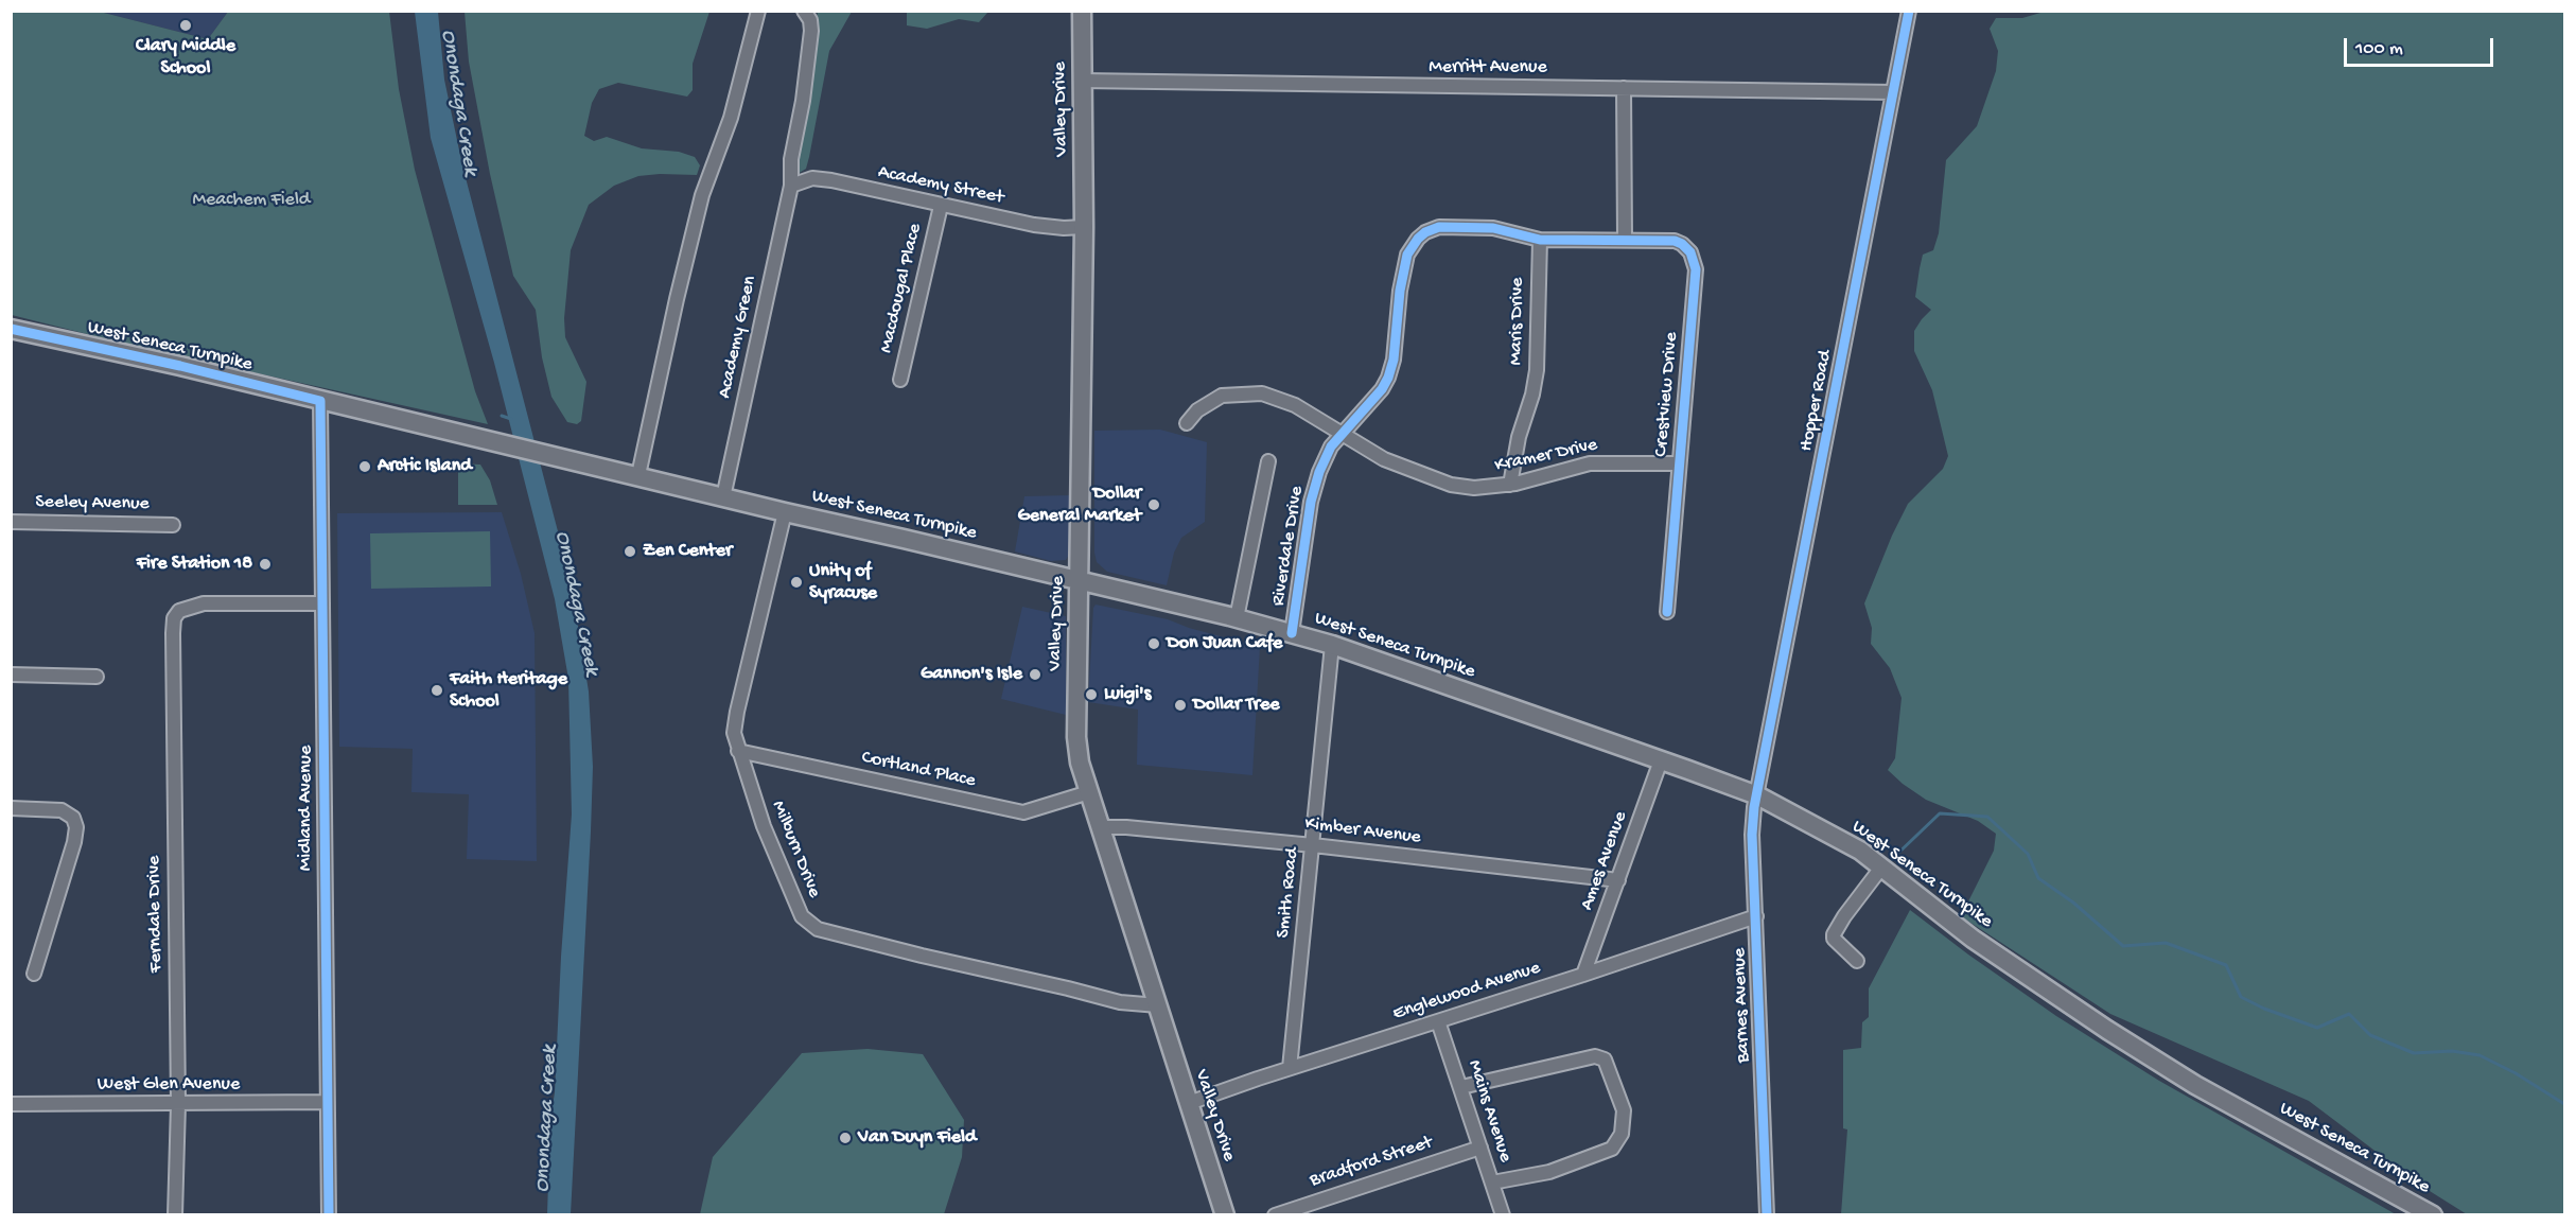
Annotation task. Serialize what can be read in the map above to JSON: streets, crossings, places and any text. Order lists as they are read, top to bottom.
{
  "streets": {
    "main road": ["Valley Drive", "West Seneca Turnpike"],
    "street": [
      "Merritt Avenue",
      "Academy Street",
      "Macdougal Place",
      "Maris Drive",
      "Academy Green",
      "Crestview Drive",
      "Hopper Road",
      "Kramer Drive",
      "Seeley Avenue",
      "Riverdale Drive",
      "Cortland Place",
      "Midland Avenue",
      "Kimber Avenue",
      "Milburn Drive",
      "Ames Avenue",
      "Smith Road",
      "Ferndale Drive",
      "Englewood Avenue",
      "Barnes Avenue",
      "West Glen Avenue",
      "Mains Avenue",
      "Bradford Street"
    ]
  },
  "crossings": [
    ["Merritt Avenue", "Valley Drive"],
    ["Merritt Avenue", "Hopper Road"],
    ["Valley Drive", "Academy Street"],
    ["Valley Drive", "West Seneca Turnpike"],
    ["Valley Drive", "Cortland Place"],
    ["Valley Drive", "Kimber Avenue"],
    ["Valley Drive", "Milburn Drive"],
    ["Valley Drive", "Englewood Avenue"],
    ["Academy Street", "Macdougal Place"],
    ["Academy Street", "Academy Green"],
    ["Maris Drive", "Kramer Drive"],
    ["Maris Drive", "Riverdale Drive"],
    ["Academy Green", "West Seneca Turnpike"],
    ["West Seneca Turnpike", "Hopper Road"],
    ["West Seneca Turnpike", "Riverdale Drive"],
    ["West Seneca Turnpike", "Midland Avenue"],
    ["West Seneca Turnpike", "Milburn Drive"],
    ["West Seneca Turnpike", "Ames Avenue"],
    ["West Seneca Turnpike", "Smith Road"],
    ["West Seneca Turnpike", "Barnes Avenue"],
    ["Crestview Drive", "Kramer Drive"],
    ["Hopper Road", "Barnes Avenue"],
    ["Kramer Drive", "Riverdale Drive"],
    ["Cortland Place", "Milburn Drive"],
    ["Midland Avenue", "Ferndale Drive"],
    ["Midland Avenue", "West Glen Avenue"],
    ["Kimber Avenue", "Ames Avenue"],
    ["Kimber Avenue", "Smith Road"],
    ["Ames Avenue", "Englewood Avenue"],
    ["Smith Road", "Englewood Avenue"],
    ["Ferndale Drive", "West Glen Avenue"],
    ["Englewood Avenue", "Barnes Avenue"],
    ["Englewood Avenue", "Mains Avenue"],
    ["Mains Avenue", "Bradford Street"]
  ],
  "water": ["Onondaga Creek"],
  "parks": ["Meachem Field"],
  "places": [
    "Clary Middle School",
    "Arctic Island",
    "Dollar General Market",
    "Zen Center",
    "Fire Station 18",
    "Unity of Syracuse",
    "Don Juan Cafe",
    "Gannon's Isle",
    "Faith Heritage School",
    "Luigi's",
    "Dollar Tree",
    "Van Duyn Field"
  ],
  "scale_bar": "100 m"
}
